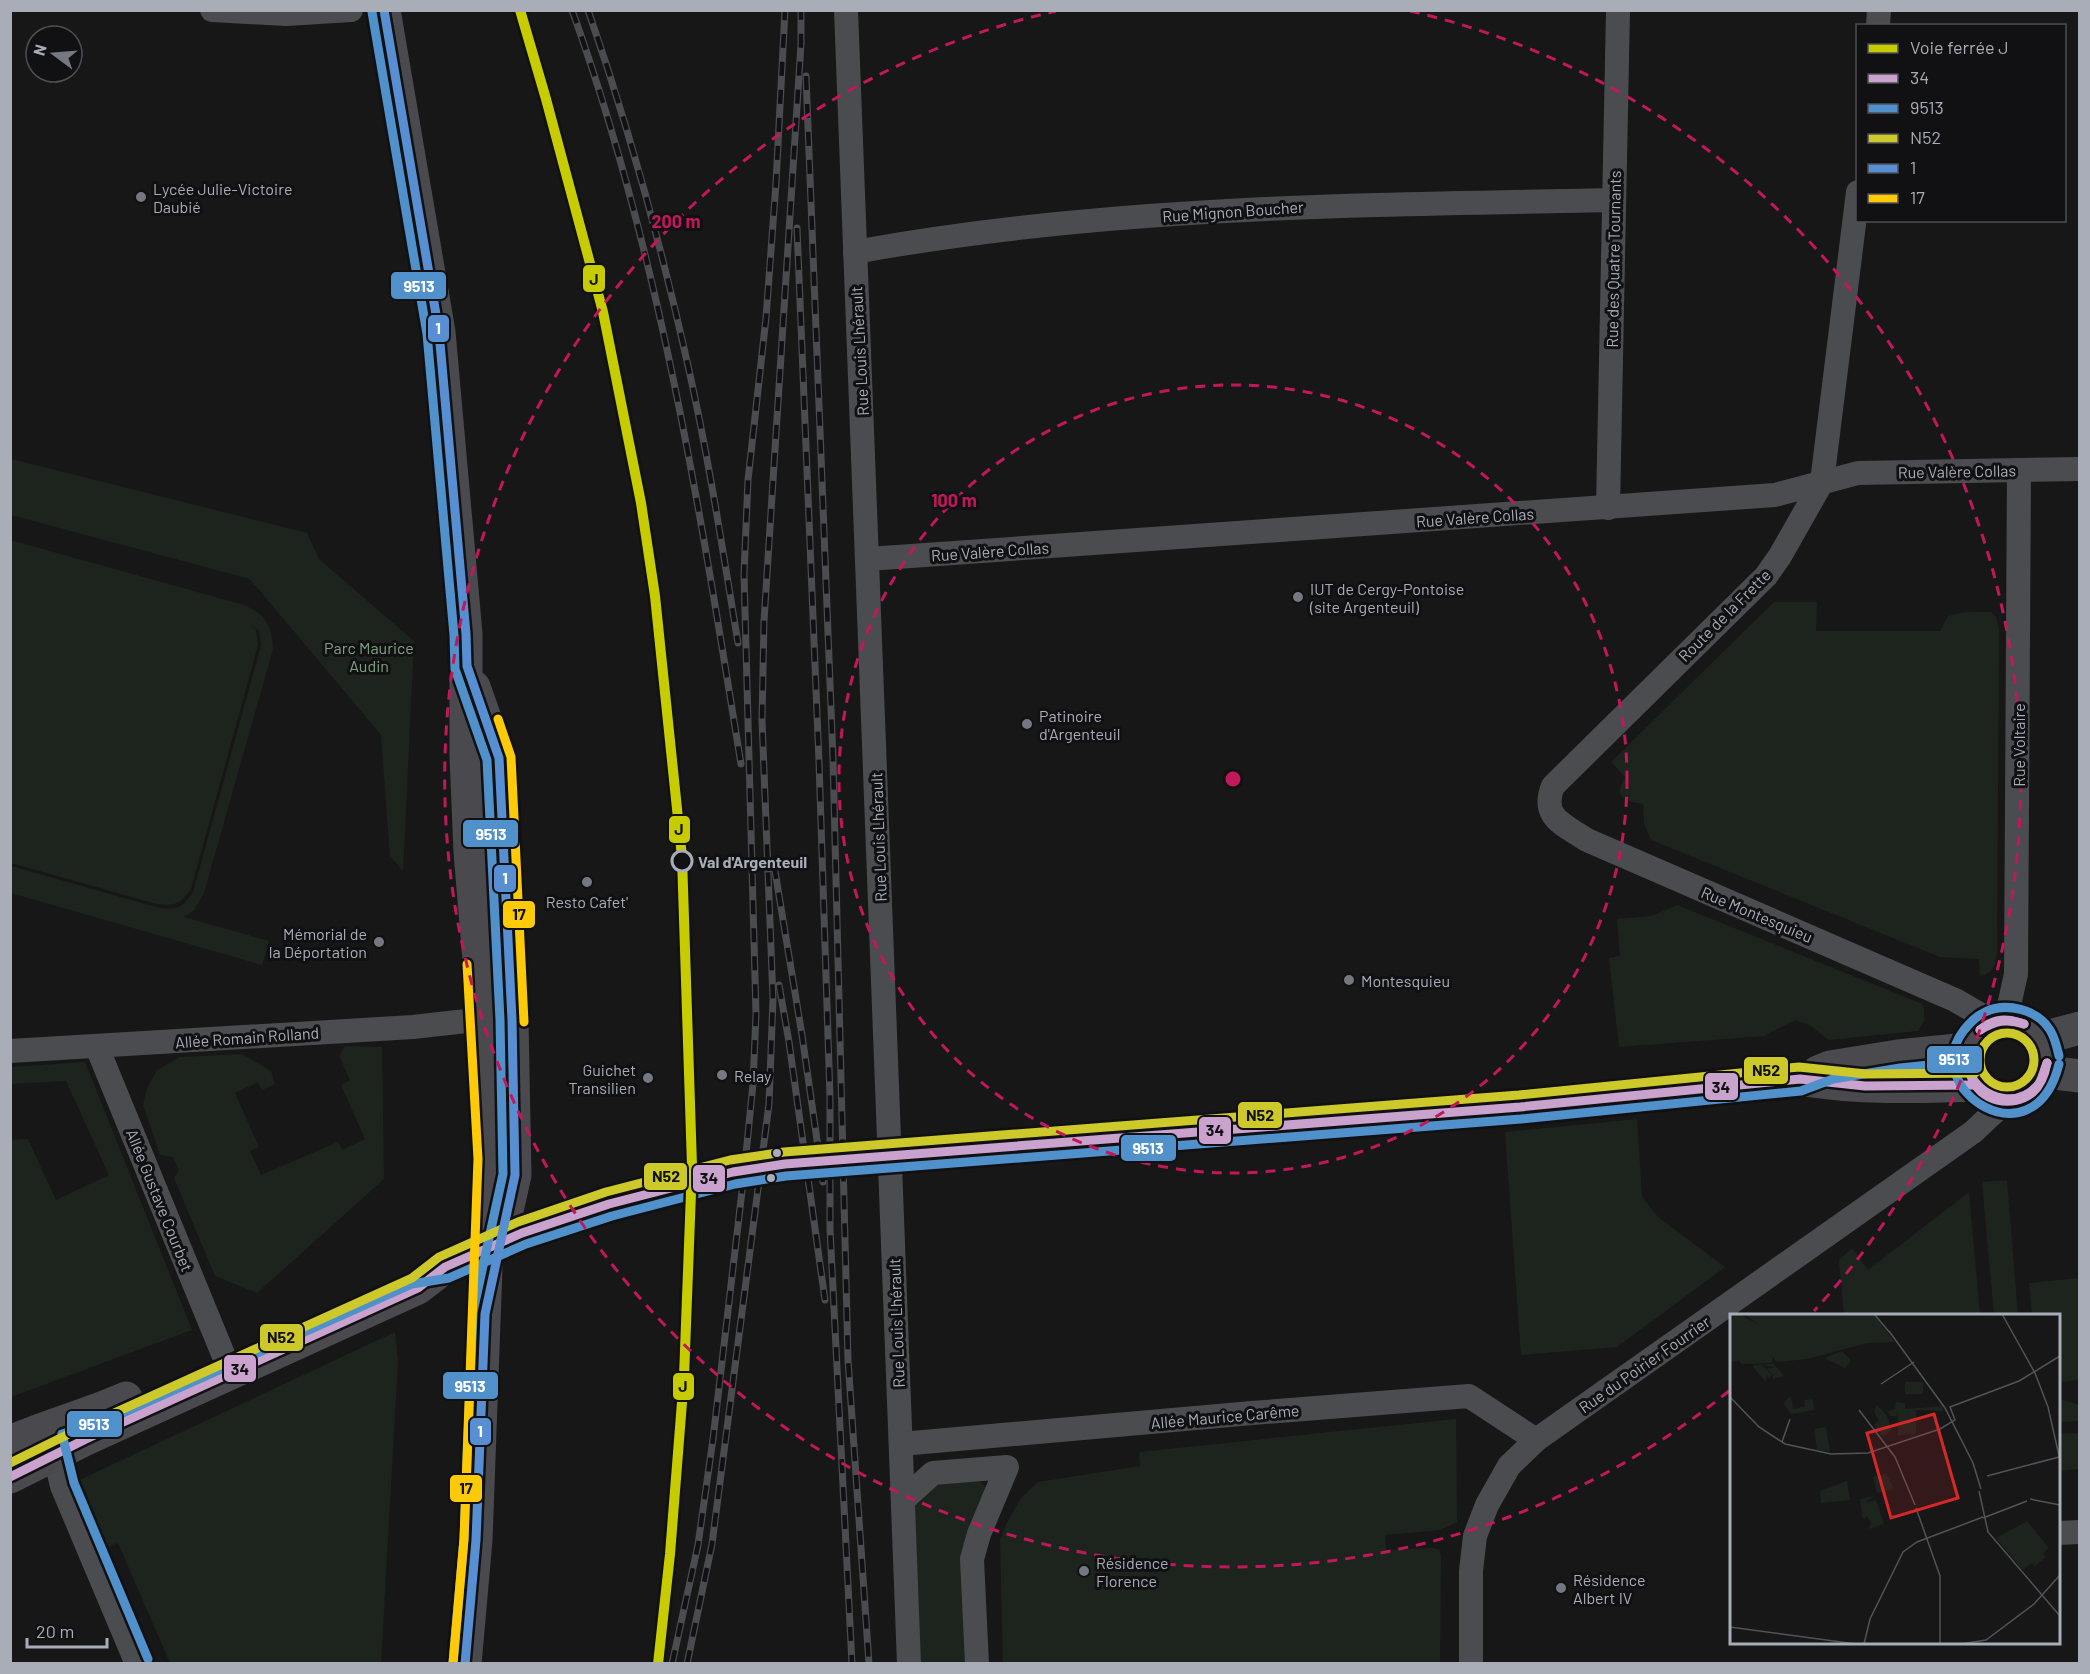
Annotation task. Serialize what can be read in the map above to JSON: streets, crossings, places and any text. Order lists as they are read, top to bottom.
{
  "streets": {
    "street": [
      "Rue Mignon Boucher",
      "Rue des Quatre Tournants",
      "Rue Louis Lhérault",
      "Rue Valère Collas",
      "Route de la Frette",
      "Rue Voltaire",
      "Rue Montesquieu",
      "Allée Romain Rolland",
      "Allée Gustave Courbet",
      "Rue du Poirier Fourrier",
      "Allée Maurice Carême"
    ]
  },
  "crossings": [
    ["Rue Mignon Boucher", "Rue des Quatre Tournants"],
    ["Rue Mignon Boucher", "Rue Louis Lhérault"],
    ["Rue des Quatre Tournants", "Rue Valère Collas"],
    ["Rue Louis Lhérault", "Rue Valère Collas"],
    ["Rue Louis Lhérault", "Allée Maurice Carême"],
    ["Rue Valère Collas", "Route de la Frette"],
    ["Rue Valère Collas", "Rue Voltaire"],
    ["Route de la Frette", "Rue Montesquieu"],
    ["Rue Voltaire", "Rue Montesquieu"],
    ["Rue Voltaire", "Rue du Poirier Fourrier"],
    ["Rue Montesquieu", "Rue du Poirier Fourrier"],
    ["Allée Romain Rolland", "Allée Gustave Courbet"],
    ["Rue du Poirier Fourrier", "Allée Maurice Carême"]
  ],
  "parks": ["Parc Maurice Audin"],
  "places": [
    "Lycée Julie-Victoire Daubié",
    "IUT de Cergy-Pontoise (site Argenteuil)",
    "Patinoire d'Argenteuil",
    "Val d'Argenteuil",
    "Resto Cafet'",
    "Mémorial de la Déportation",
    "Montesquieu",
    "Relay",
    "Guichet Transilien",
    "Résidence Florence",
    "Résidence Albert IV"
  ],
  "lines": [
    "rail line J",
    "transit line 1",
    "transit line 9513",
    "transit line 17",
    "transit line 34",
    "transit line N52"
  ],
  "legend": [
    "Voie ferrée J",
    "34",
    "9513",
    "N52",
    "1",
    "17"
  ],
  "scale_bar": "20 m",
  "north": "left",
  "rings": ["200 m", "100 m"]
}
